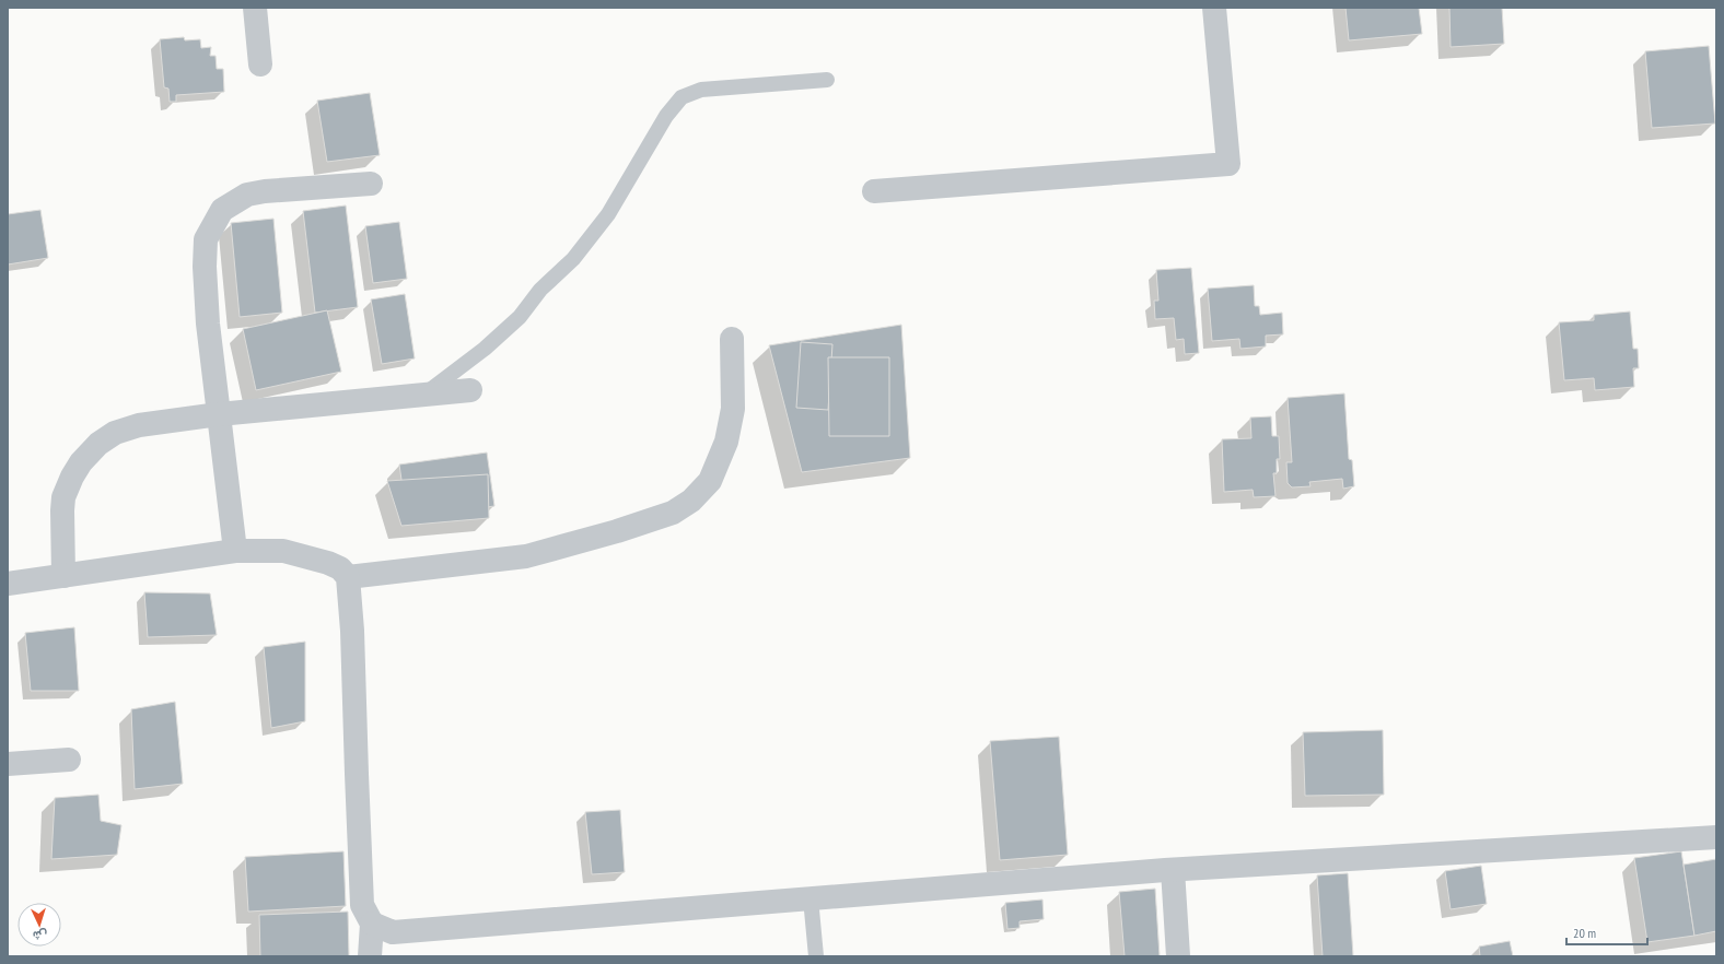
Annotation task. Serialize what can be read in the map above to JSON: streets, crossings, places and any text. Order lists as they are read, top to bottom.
{
  "scale_bar": "20 m",
  "north": "bottom"
}
